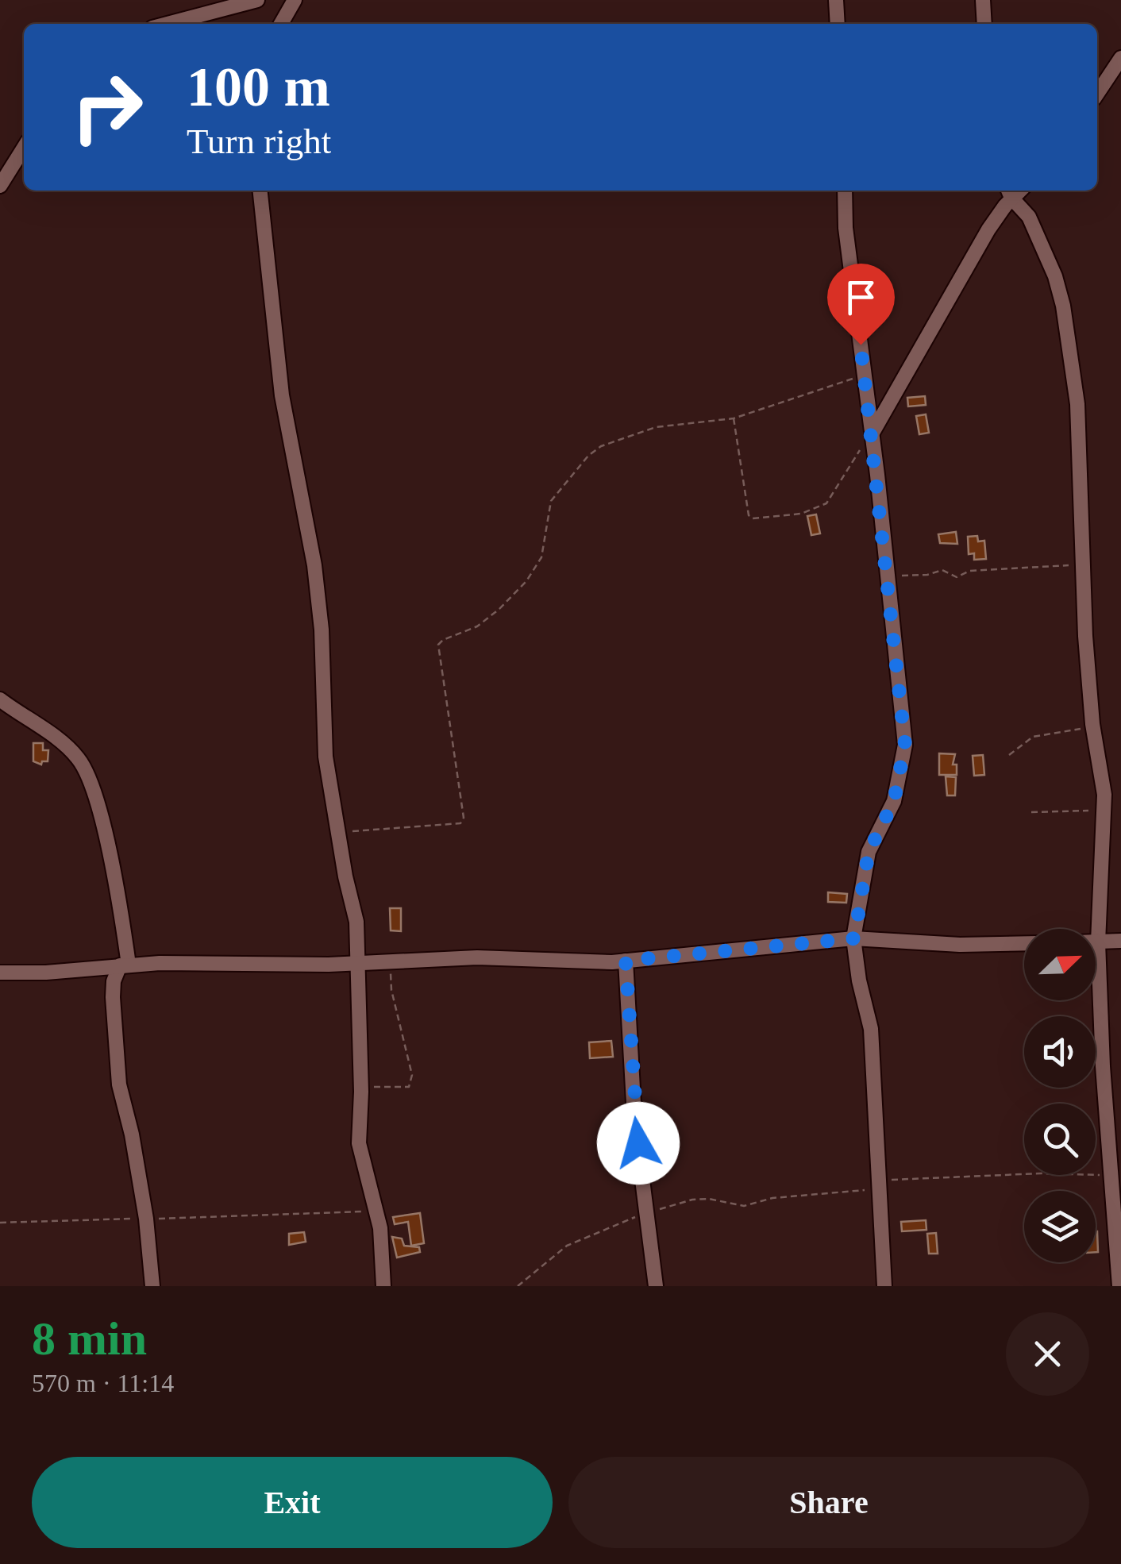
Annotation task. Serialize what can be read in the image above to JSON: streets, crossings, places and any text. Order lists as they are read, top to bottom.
{
  "north": "top right",
  "page": {
    "turn": ["100 m", "Turn right"],
    "heading": ["8 min", "570 m · 11:14"],
    "buttons": ["Exit", "Share"]
  }
}
